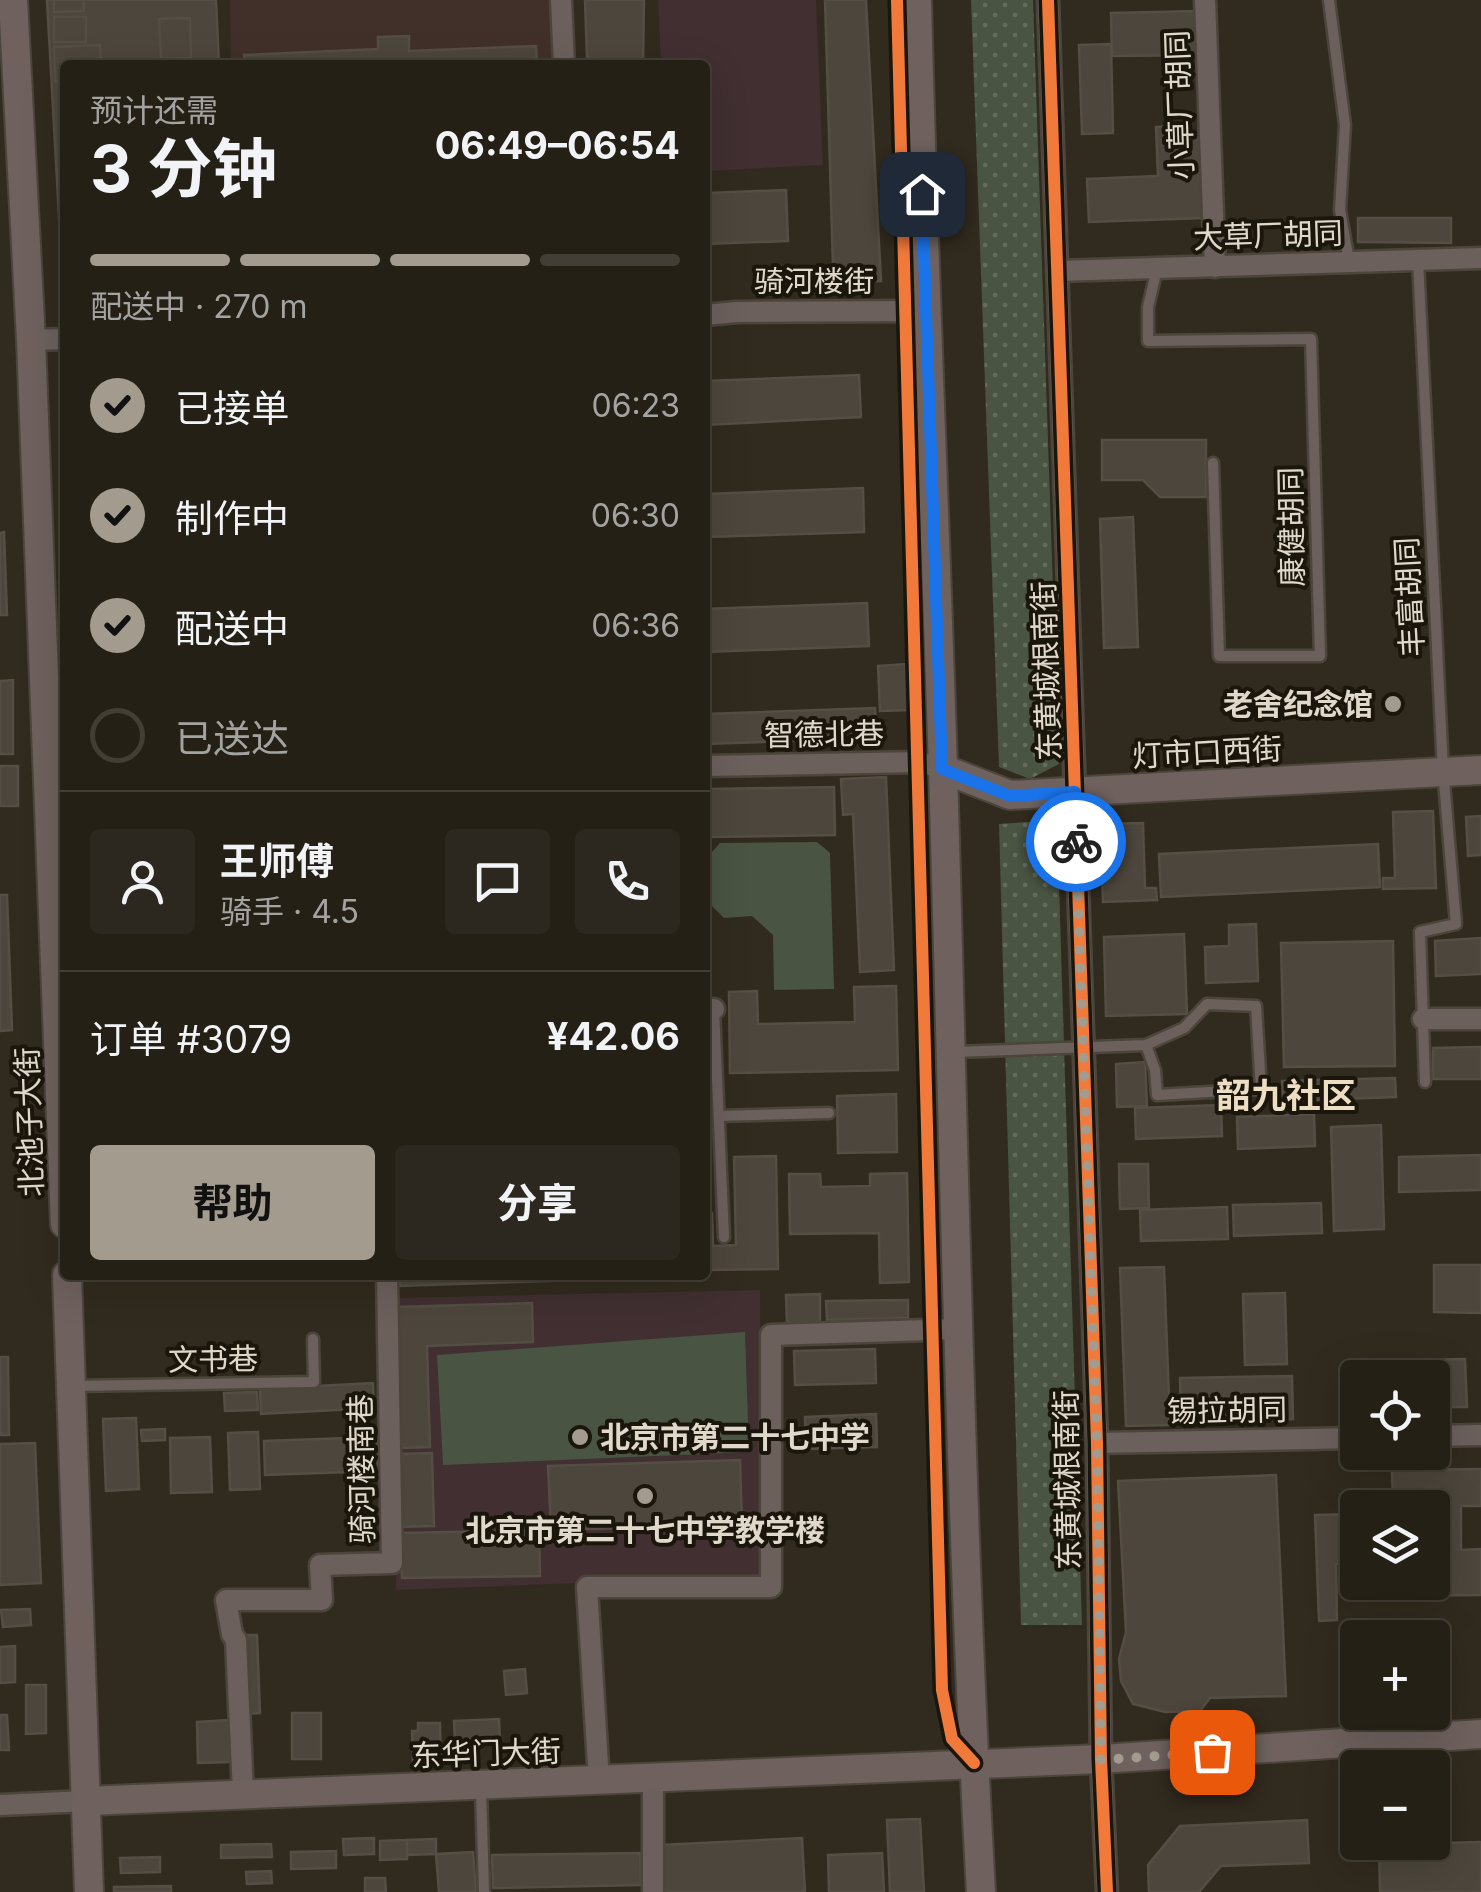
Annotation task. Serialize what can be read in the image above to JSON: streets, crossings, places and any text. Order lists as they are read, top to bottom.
{
  "streets": {
    "main road": ["灯市口西街", "北池子大街", "东华门大街"],
    "street": [
      "小草厂胡同",
      "大草厂胡同",
      "骑河楼街",
      "东黄城根南街",
      "智德北巷",
      "锡拉胡同",
      "骑河楼南巷"
    ],
    "lane": ["康健胡同", "丰富胡同", "文书巷"]
  },
  "crossings": [
    ["小草厂胡同", "大草厂胡同"],
    ["大草厂胡同", "康健胡同"],
    ["大草厂胡同", "丰富胡同"],
    ["大草厂胡同", "东黄城根南街"],
    ["丰富胡同", "灯市口西街"],
    ["东黄城根南街", "灯市口西街"],
    ["东黄城根南街", "锡拉胡同"],
    ["东黄城根南街", "东华门大街"],
    ["智德北巷", "灯市口西街"],
    ["骑河楼南巷", "东华门大街"]
  ],
  "districts": ["韶九社区"],
  "places": ["老舍纪念馆", "北京市第二十七中学", "北京市第二十七中学教学楼"],
  "page": {
    "heading": ["3 分钟", "预计还需", "06:49–06:54"],
    "panel": [
      "王师傅",
      "骑手 · 4.5",
      "订单 #3079",
      "¥42.06"
    ],
    "bar": "配送中 · 270 m",
    "list": [
      ["已接单", "06:23"],
      ["制作中", "06:30"],
      ["配送中", "06:36"],
      "已送达"
    ],
    "buttons": ["帮助", "分享"],
    "map_buttons": ["+", "−"]
  }
}
